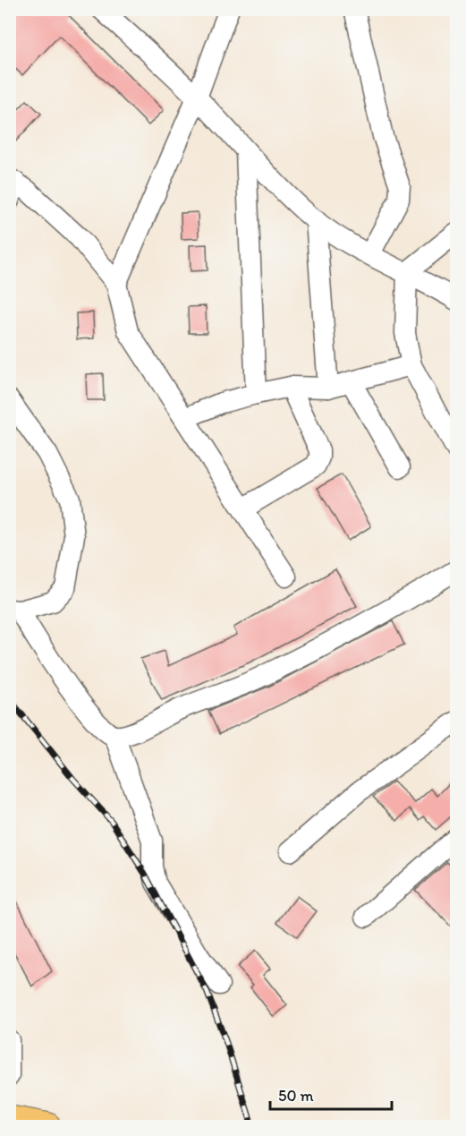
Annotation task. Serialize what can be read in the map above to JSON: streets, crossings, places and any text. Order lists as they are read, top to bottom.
{
  "scale_bar": "50 m"
}
